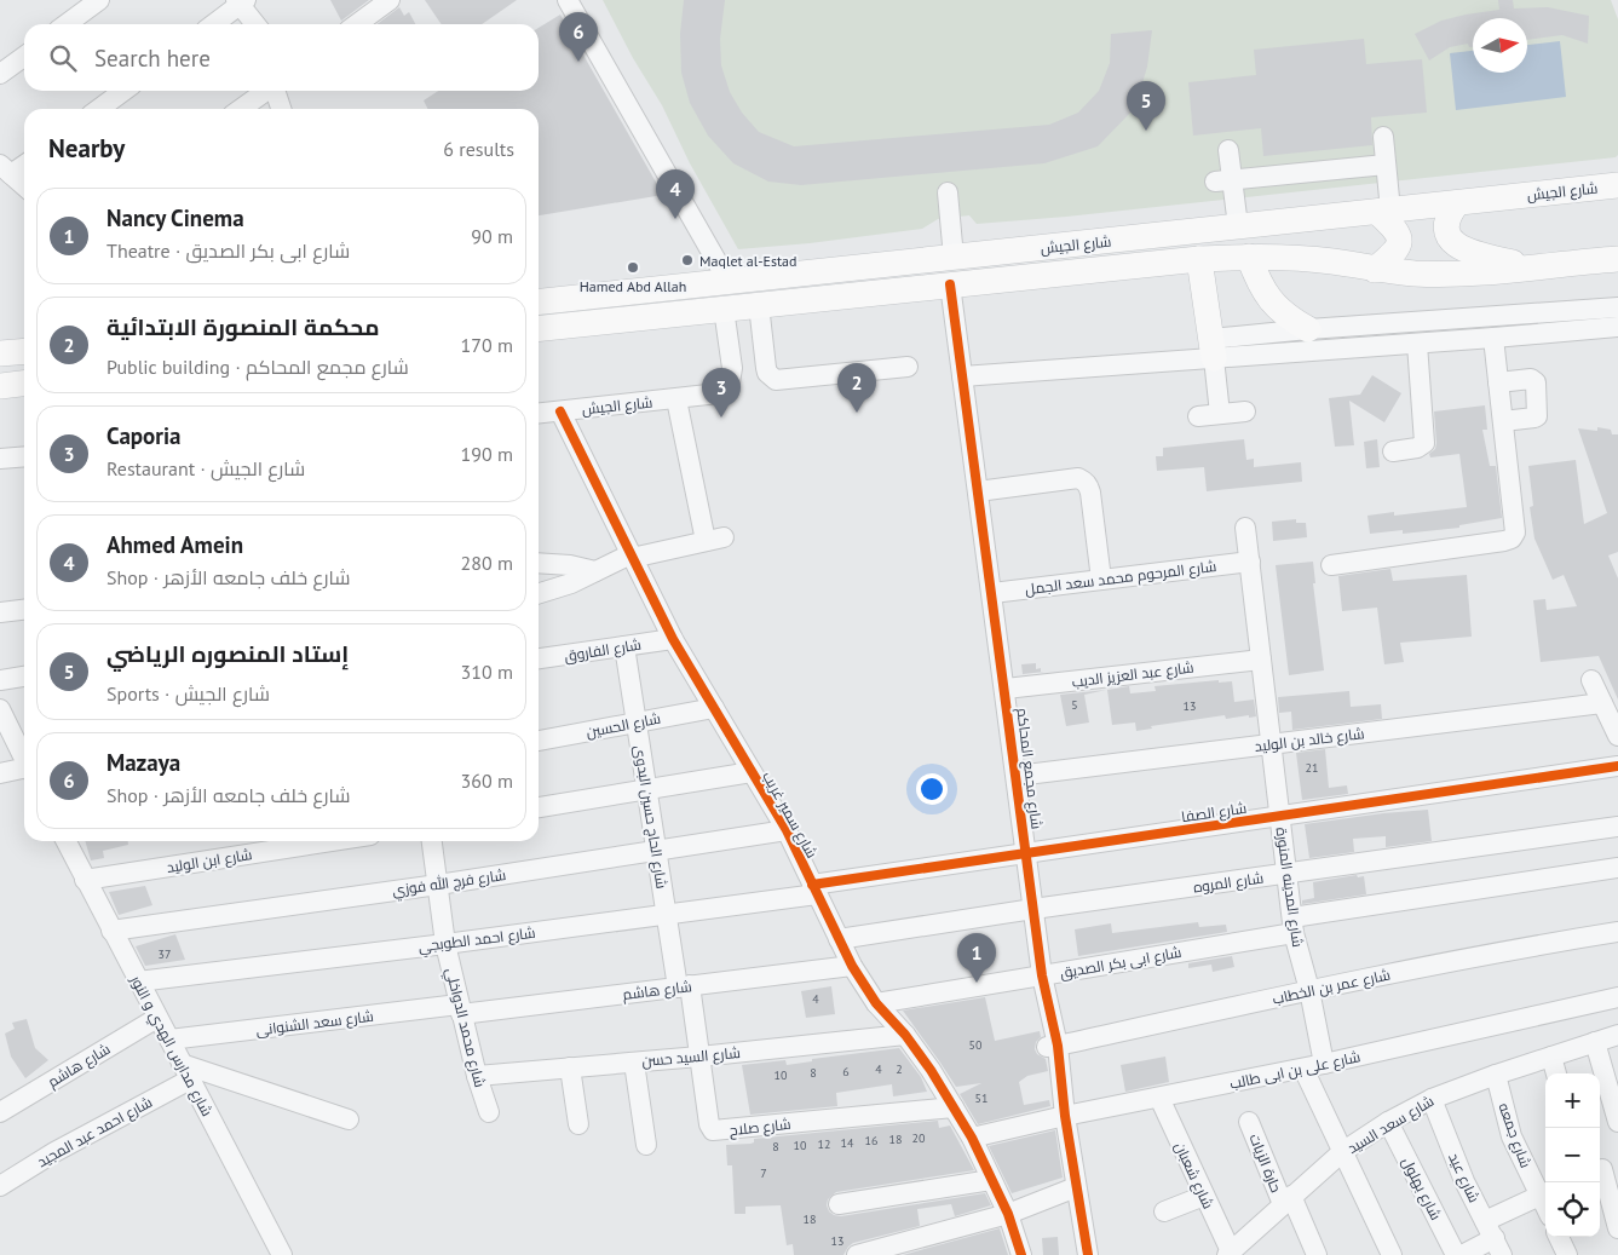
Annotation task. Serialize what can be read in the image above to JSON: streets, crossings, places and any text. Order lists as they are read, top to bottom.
{
  "streets": {
    "main road": ["شارع الجيش"],
    "street": [
      "شارع المرحوم محمد سعد الجمل",
      "شارع الفاروق",
      "شارع عبد العزيز الديب",
      "شارع الحسين",
      "شارع خالد بن الوليد",
      "شارع مجمع المحاكم",
      "شارع الصفا",
      "شارع سمير غريب",
      "شارع الحاج حسين البدوى",
      "شارع ابن الوليد",
      "شارع فرج الله فوزي",
      "شارع المروه",
      "شارع المدينه المنورة",
      "شارع احمد الطوبجي",
      "شارع ابى بكر الصديق",
      "شارع عمر بن الخطاب",
      "شارع هاشم",
      "شارع سعد الشنوانى",
      "شارع محمد الدواخلي",
      "شارع مدارس الهدي و النور",
      "شارع السيد حسن",
      "شارع على بن ابى طالب",
      "شارع سعد السيد",
      "شارع صلاح",
      "شارع احمد عبد المجيد",
      "شارع جمعه",
      "حارة الزيات",
      "شارع شعبان",
      "شارع عيد",
      "شارع بهلول"
    ]
  },
  "crossings": [
    ["شارع الجيش", "شارع مجمع المحاكم"],
    ["شارع الجيش", "شارع سمير غريب"],
    ["شارع المرحوم محمد سعد الجمل", "شارع مجمع المحاكم"],
    ["شارع المرحوم محمد سعد الجمل", "شارع المدينه المنورة"],
    ["شارع الفاروق", "شارع سمير غريب"],
    ["شارع الفاروق", "شارع الحاج حسين البدوى"],
    ["شارع عبد العزيز الديب", "شارع مجمع المحاكم"],
    ["شارع عبد العزيز الديب", "شارع المدينه المنورة"],
    ["شارع الحسين", "شارع سمير غريب"],
    ["شارع الحسين", "شارع الحاج حسين البدوى"],
    ["شارع خالد بن الوليد", "شارع مجمع المحاكم"],
    ["شارع خالد بن الوليد", "شارع المدينه المنورة"],
    ["شارع مجمع المحاكم", "شارع الصفا"],
    ["شارع مجمع المحاكم", "شارع المروه"],
    ["شارع مجمع المحاكم", "شارع ابى بكر الصديق"],
    ["شارع مجمع المحاكم", "شارع عمر بن الخطاب"],
    ["شارع مجمع المحاكم", "شارع على بن ابى طالب"],
    ["شارع الصفا", "شارع سمير غريب"],
    ["شارع الصفا", "شارع المدينه المنورة"],
    ["شارع الصفا", "شارع احمد الطوبجي"],
    ["شارع سمير غريب", "شارع فرج الله فوزي"],
    ["شارع سمير غريب", "شارع المروه"],
    ["شارع سمير غريب", "شارع احمد الطوبجي"],
    ["شارع سمير غريب", "شارع ابى بكر الصديق"],
    ["شارع سمير غريب", "شارع هاشم"],
    ["شارع سمير غريب", "شارع السيد حسن"],
    ["شارع سمير غريب", "شارع على بن ابى طالب"],
    ["شارع سمير غريب", "شارع صلاح"],
    ["شارع الحاج حسين البدوى", "شارع فرج الله فوزي"],
    ["شارع الحاج حسين البدوى", "شارع احمد الطوبجي"],
    ["شارع الحاج حسين البدوى", "شارع هاشم"],
    ["شارع الحاج حسين البدوى", "شارع صلاح"],
    ["شارع ابن الوليد", "شارع مدارس الهدي و النور"],
    ["شارع فرج الله فوزي", "شارع محمد الدواخلي"],
    ["شارع فرج الله فوزي", "شارع مدارس الهدي و النور"],
    ["شارع المروه", "شارع المدينه المنورة"],
    ["شارع المدينه المنورة", "شارع ابى بكر الصديق"],
    ["شارع المدينه المنورة", "شارع عمر بن الخطاب"],
    ["شارع المدينه المنورة", "شارع على بن ابى طالب"],
    ["شارع احمد الطوبجي", "شارع محمد الدواخلي"],
    ["شارع احمد الطوبجي", "شارع مدارس الهدي و النور"],
    ["شارع هاشم", "شارع سعد الشنوانى"],
    ["شارع هاشم", "شارع محمد الدواخلي"],
    ["شارع هاشم", "شارع مدارس الهدي و النور"],
    ["شارع هاشم", "شارع صلاح"],
    ["شارع سعد الشنوانى", "شارع محمد الدواخلي"],
    ["شارع سعد الشنوانى", "شارع مدارس الهدي و النور"],
    ["شارع محمد الدواخلي", "شارع السيد حسن"],
    ["شارع مدارس الهدي و النور", "شارع احمد عبد المجيد"],
    ["شارع السيد حسن", "شارع صلاح"],
    ["شارع على بن ابى طالب", "شارع شعبان"],
    ["شارع سعد السيد", "شارع جمعه"],
    ["شارع سعد السيد", "حارة الزيات"],
    ["شارع سعد السيد", "شارع شعبان"],
    ["شارع سعد السيد", "شارع عيد"],
    ["شارع سعد السيد", "شارع بهلول"]
  ],
  "places": ["Maqlet al-Estad", "Hamed Abd Allah"],
  "house_numbers": [
    "5",
    "13",
    "21",
    "37",
    "4",
    "50",
    "4",
    "2",
    "6",
    "8",
    "10",
    "51",
    "20",
    "18",
    "16",
    "14",
    "12",
    "10",
    "8",
    "7",
    "18",
    "13"
  ],
  "north": "right",
  "page": {
    "pins": [
      "6",
      "5",
      "4",
      "2",
      "3",
      "1"
    ],
    "search": "Search here",
    "heading": ["Nearby", "6 results"],
    "list": [
      {
        "mark": "1",
        "name": "Nancy Cinema",
        "note": "Theatre · شارع ابى بكر الصديق",
        "value": "90 m"
      },
      {
        "mark": "2",
        "name": "محكمة المنصورة الابتدائية",
        "note": "Public building · شارع مجمع المحاكم",
        "value": "170 m"
      },
      {
        "mark": "3",
        "name": "Caporia",
        "note": "Restaurant · شارع الجيش",
        "value": "190 m"
      },
      {
        "mark": "4",
        "name": "Ahmed Amein",
        "note": "Shop · شارع خلف جامعه الأزهر",
        "value": "280 m"
      },
      {
        "mark": "5",
        "name": "إستاد المنصوره الرياضي",
        "note": "Sports · شارع الجيش",
        "value": "310 m"
      },
      {
        "mark": "6",
        "name": "Mazaya",
        "note": "Shop · شارع خلف جامعه الأزهر",
        "value": "360 m"
      }
    ],
    "map_buttons": ["+", "−"]
  }
}
